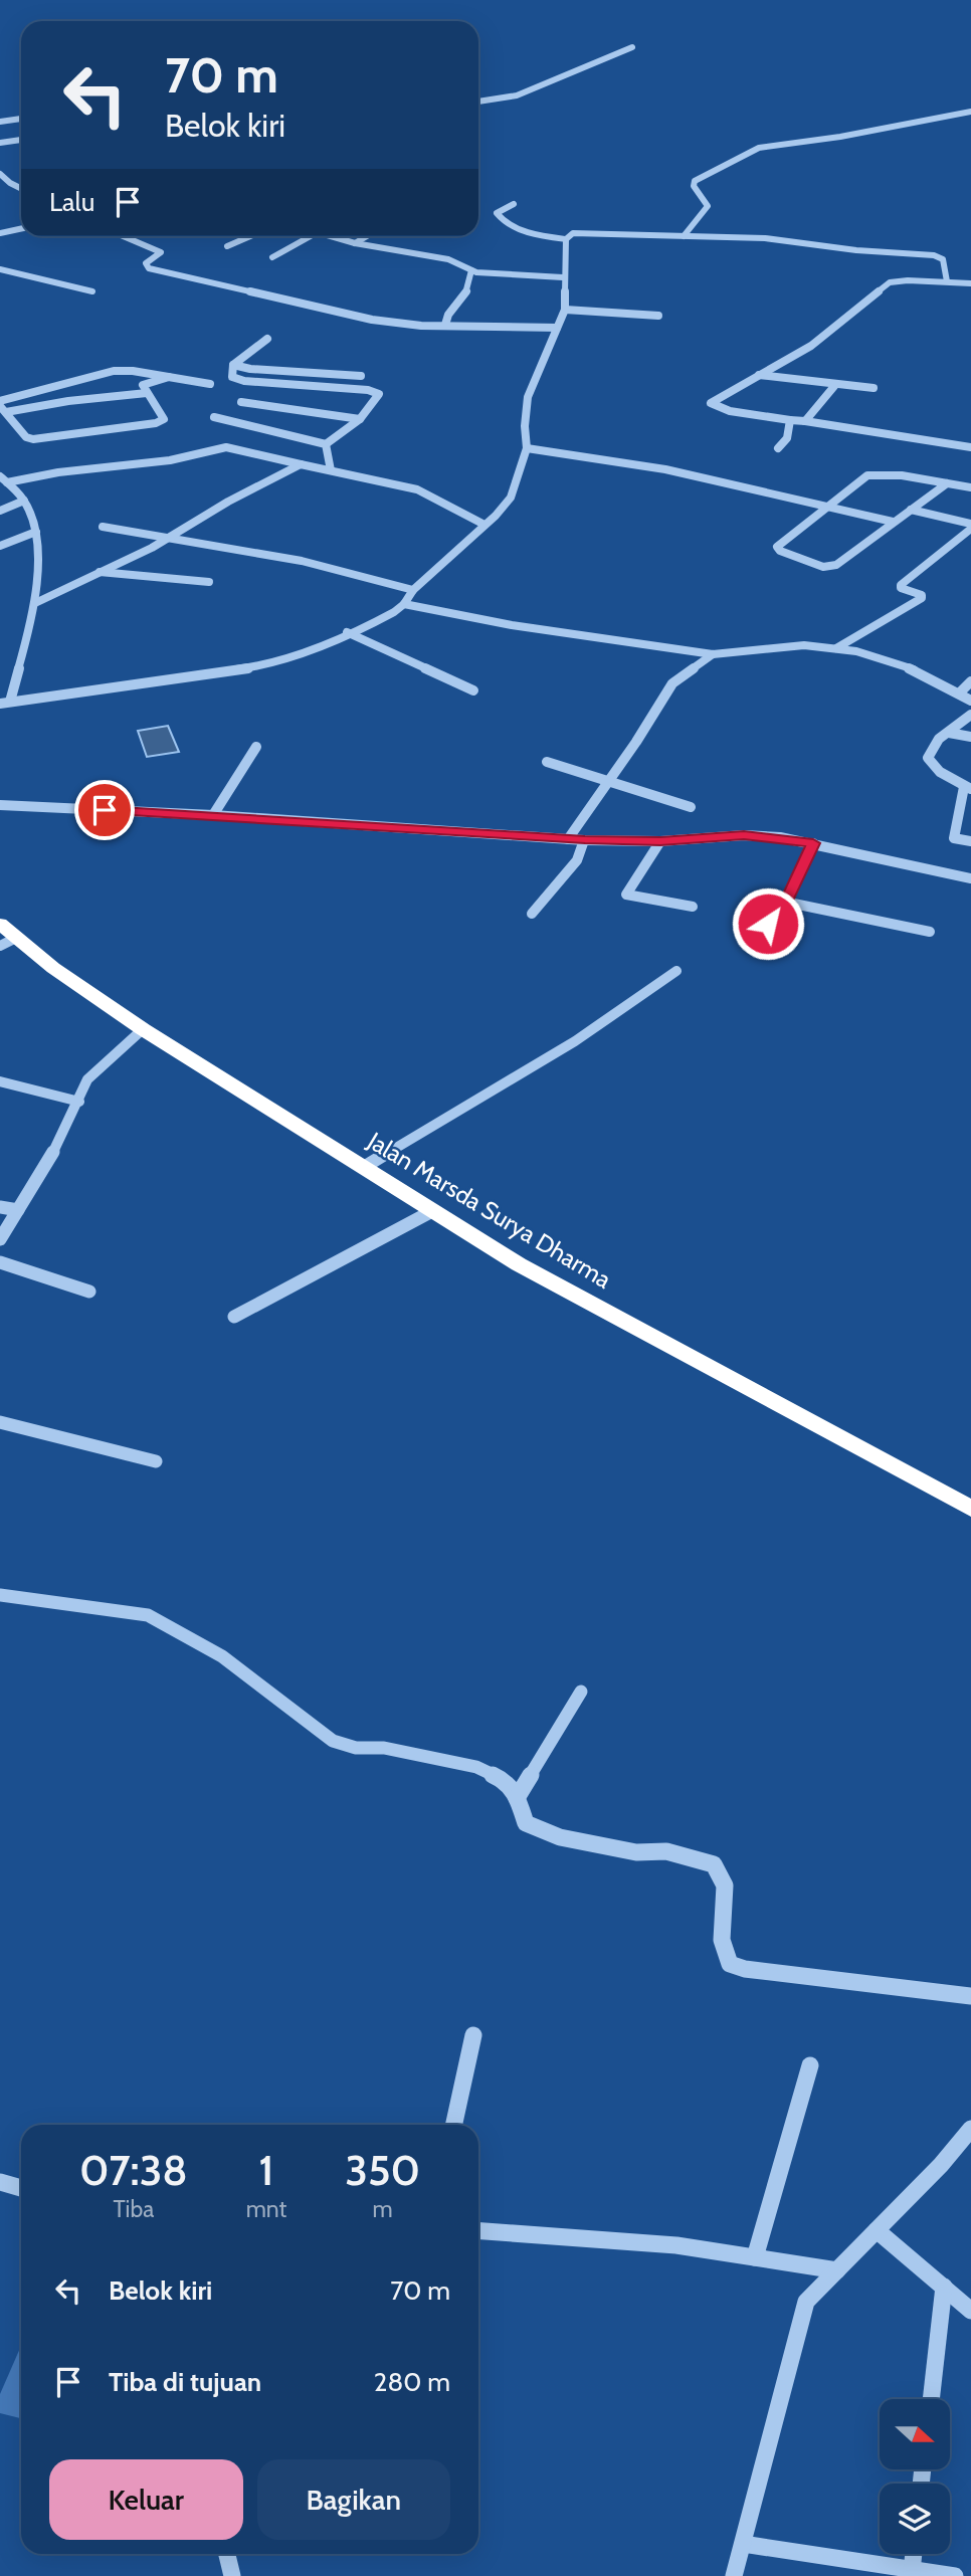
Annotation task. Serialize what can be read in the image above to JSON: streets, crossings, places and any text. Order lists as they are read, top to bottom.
{
  "streets": {
    "highway": ["Jalan Marsda Surya Dharma"]
  },
  "north": "right",
  "page": {
    "turn": ["70 m", "Belok kiri"],
    "then": "Lalu",
    "eta": [
      "07:38",
      "Tiba",
      "1",
      "mnt",
      "350",
      "m"
    ],
    "list": [
      {
        "name": "Belok kiri",
        "value": "70 m"
      },
      {
        "name": "Tiba di tujuan",
        "value": "280 m"
      }
    ],
    "buttons": ["Keluar", "Bagikan"]
  }
}
